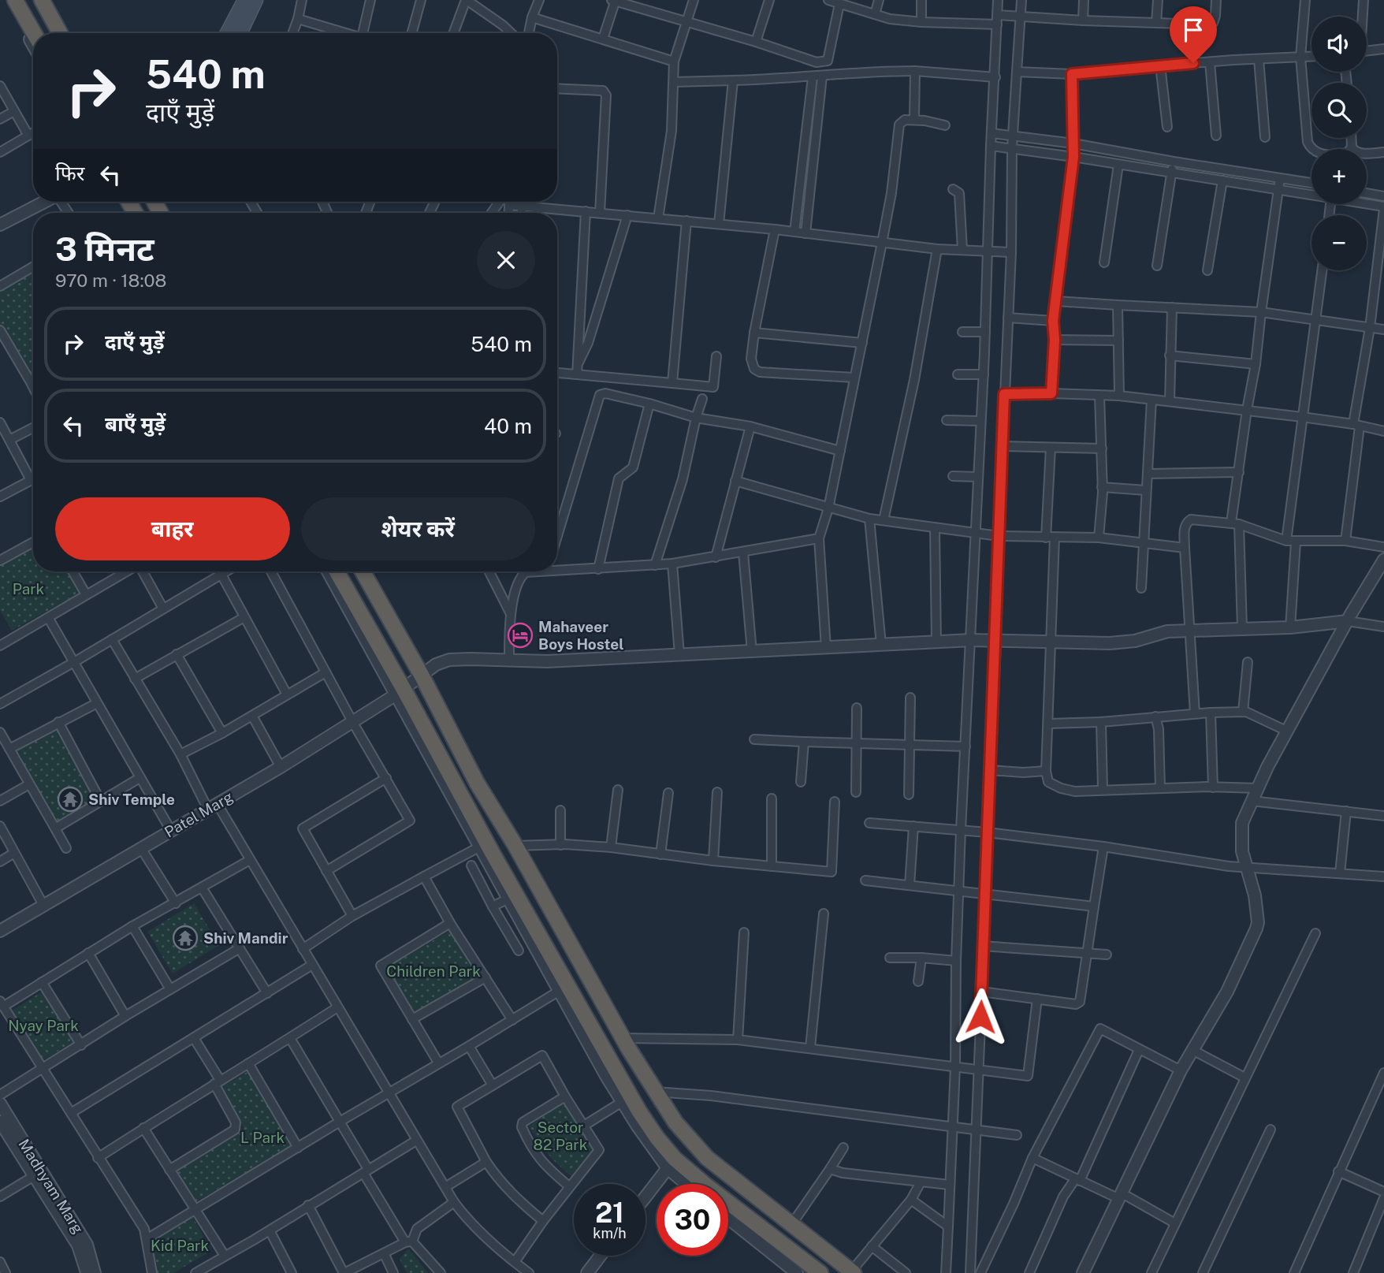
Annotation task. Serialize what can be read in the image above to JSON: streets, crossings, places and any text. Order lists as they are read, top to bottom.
{
  "streets": {
    "street": ["Patel Marg", "Madhyam Marg"]
  },
  "parks": [
    "Park",
    "Children Park",
    "Nyay Park",
    "Sector 82 Park",
    "L Park",
    "Kid Park"
  ],
  "places": {
    "hotel": ["Mahaveer Boys Hostel"],
    "temple": ["Shiv Temple", "Shiv Mandir"]
  },
  "page": {
    "map_buttons": ["+", "−"],
    "turn": ["540 m", "दाएँ मुड़ें"],
    "then": "फिर",
    "heading": ["3 मिनट", "970 m · 18:08"],
    "list": [
      {
        "name": "दाएँ मुड़ें",
        "value": "540 m"
      },
      {
        "name": "बाएँ मुड़ें",
        "value": "40 m"
      }
    ],
    "buttons": ["बाहर", "शेयर करें"],
    "speed": "21 km/h",
    "limit": "30"
  }
}
